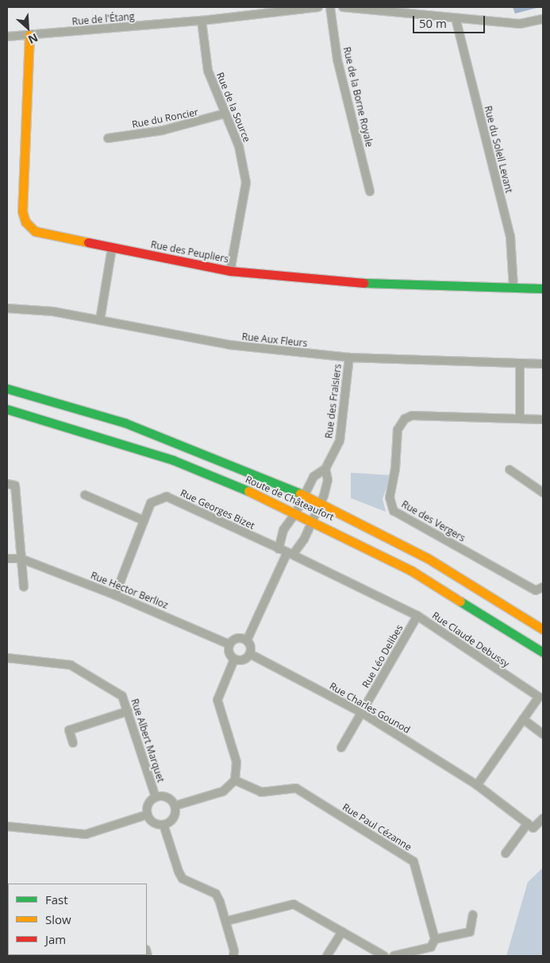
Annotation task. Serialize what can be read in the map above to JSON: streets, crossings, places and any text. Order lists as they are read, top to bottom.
{
  "streets": {
    "main road": ["Rue des Peupliers", "Route de Châteaufort"],
    "street": [
      "Rue de l'Étang",
      "Rue de la Borne Royale",
      "Rue de la Source",
      "Rue du Roncier",
      "Rue du Soleil Levant",
      "Rue Aux Fleurs",
      "Rue des Fraisiers",
      "Rue Georges Bizet",
      "Rue des Vergers",
      "Rue Hector Berlioz",
      "Rue Claude Debussy",
      "Rue Léo Delibes",
      "Rue Charles Gounod",
      "Rue Albert Marquet",
      "Rue Paul Cézanne"
    ]
  },
  "crossings": [
    ["Rue de l'Étang", "Rue de la Source"],
    ["Rue de l'Étang", "Rue des Peupliers"],
    ["Rue de la Source", "Rue du Roncier"],
    ["Rue de la Source", "Rue des Peupliers"],
    ["Rue du Soleil Levant", "Rue des Peupliers"],
    ["Rue Aux Fleurs", "Rue des Fraisiers"],
    ["Rue Georges Bizet", "Rue Hector Berlioz"],
    ["Rue Georges Bizet", "Rue Claude Debussy"],
    ["Rue Hector Berlioz", "Rue Charles Gounod"],
    ["Rue Claude Debussy", "Rue Léo Delibes"],
    ["Rue Claude Debussy", "Rue Charles Gounod"],
    ["Rue Léo Delibes", "Rue Charles Gounod"]
  ],
  "legend": ["Fast", "Slow", "Jam"],
  "scale_bar": "50 m",
  "north": "bottom right"
}
